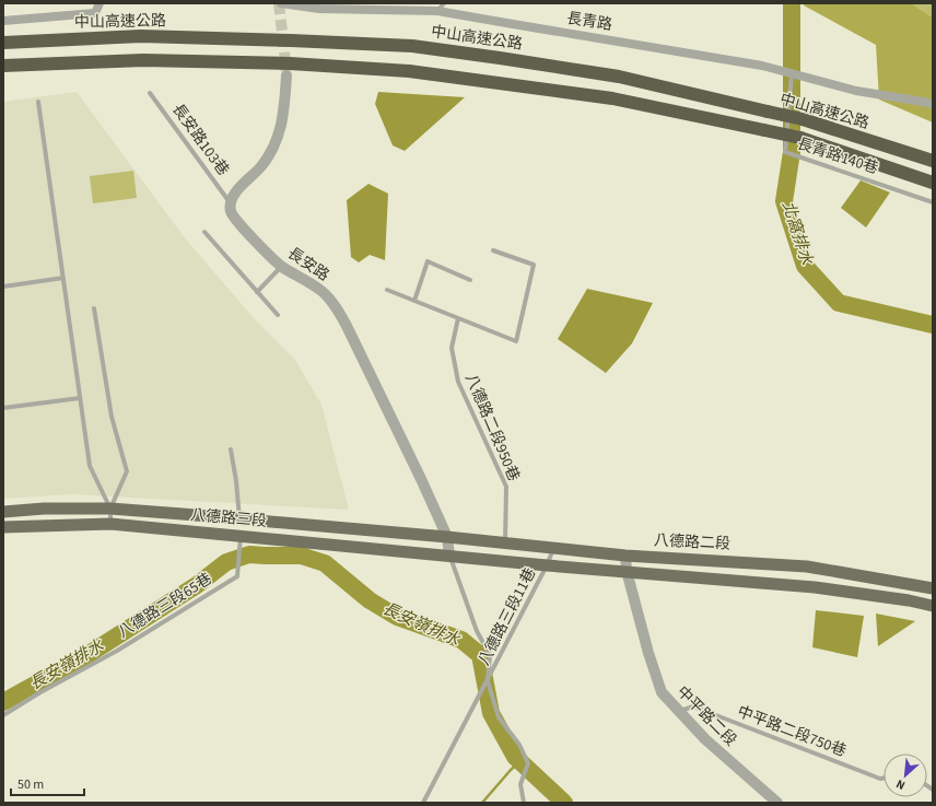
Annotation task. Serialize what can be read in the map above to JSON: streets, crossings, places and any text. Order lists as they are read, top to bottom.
{
  "streets": {
    "highway": ["中山高速公路"],
    "main road": ["八德路三段", "八德路二段"],
    "street": ["長青路", "長安路", "中平路二段"],
    "lane": [
      "長安路103巷",
      "長青路140巷",
      "八德路二段950巷",
      "八德路三段65巷",
      "八德路三段11巷",
      "中平路二段750巷"
    ]
  },
  "crossings": [
    ["長青路", "長青路140巷"],
    ["長安路103巷", "長安路"],
    ["長安路", "八德路三段"],
    ["長安路", "八德路二段"],
    ["八德路二段950巷", "八德路二段"],
    ["八德路三段", "八德路二段"],
    ["八德路三段", "八德路三段65巷"],
    ["八德路二段", "八德路三段11巷"],
    ["八德路二段", "中平路二段"],
    ["中平路二段", "中平路二段750巷"]
  ],
  "water": ["北窩排水", "長安嶺排水"],
  "scale_bar": "50 m",
  "north": "bottom left"
}
